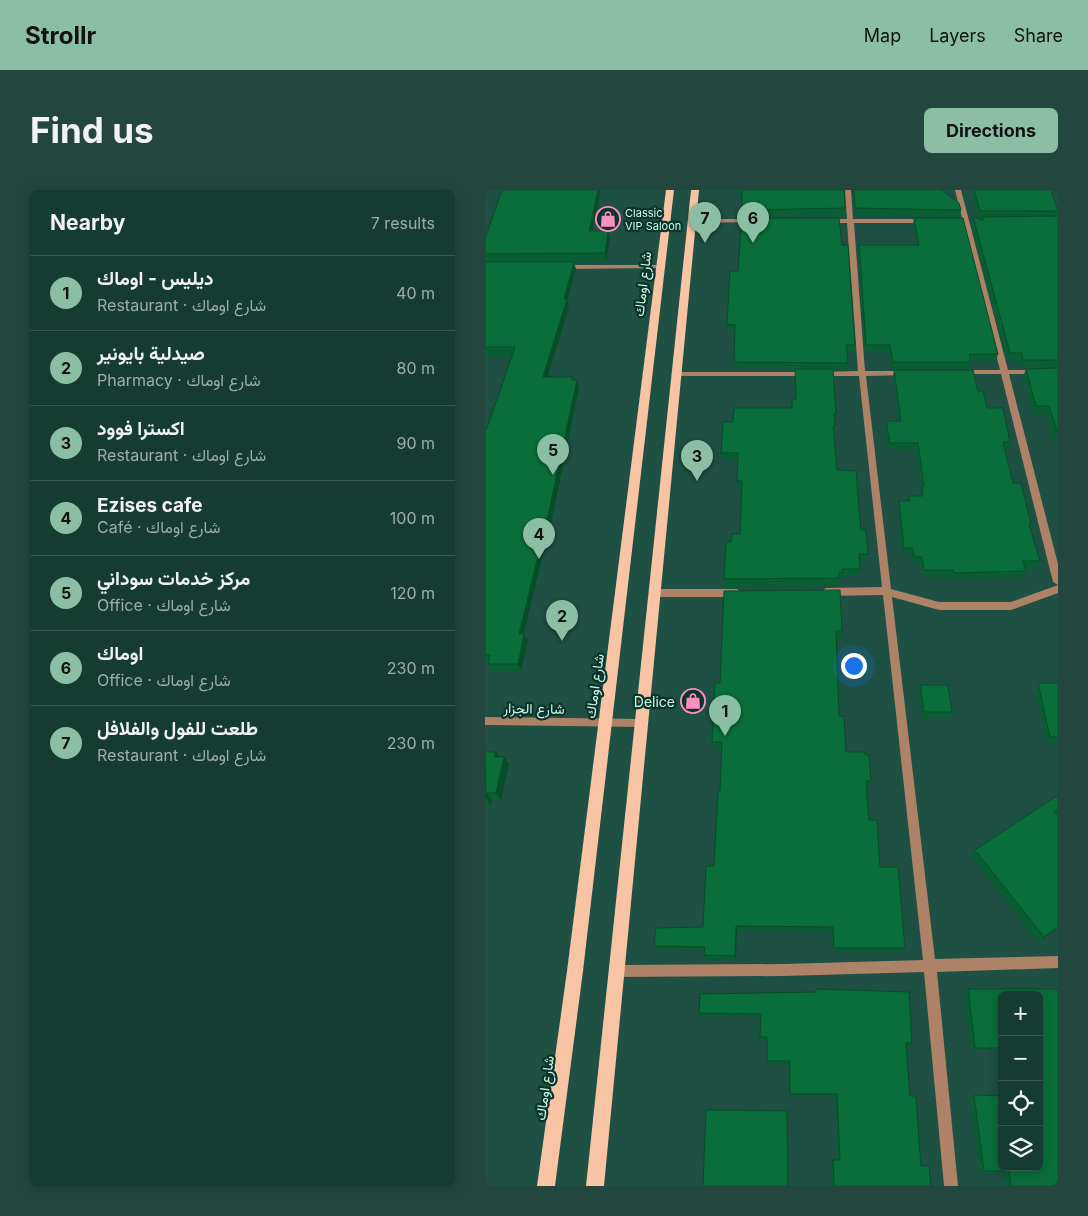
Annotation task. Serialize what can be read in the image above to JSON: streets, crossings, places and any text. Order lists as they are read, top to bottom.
{
  "streets": {
    "main road": ["شارع اوماك"],
    "street": ["شارع الجزار"]
  },
  "crossings": [
    ["شارع اوماك", "شارع الجزار"]
  ],
  "places": {
    "shop": ["Classic VIP Saloon", "Delice"]
  },
  "page": {
    "header": "Strollr",
    "nav": ["Map", "Layers", "Share"],
    "buttons": "Directions",
    "title": "Find us",
    "heading": ["Nearby", "7 results"],
    "pins": [
      "6",
      "7",
      "5",
      "3",
      "4",
      "2",
      "1"
    ],
    "list": [
      {
        "mark": "1",
        "name": "ديليس - اوماك",
        "note": "Restaurant · شارع اوماك",
        "value": "40 m"
      },
      {
        "mark": "2",
        "name": "صيدلية بايونير",
        "note": "Pharmacy · شارع اوماك",
        "value": "80 m"
      },
      {
        "mark": "3",
        "name": "اكسترا فوود",
        "note": "Restaurant · شارع اوماك",
        "value": "90 m"
      },
      {
        "mark": "4",
        "name": "Ezises cafe",
        "note": "Café · شارع اوماك",
        "value": "100 m"
      },
      {
        "mark": "5",
        "name": "مركز خدمات سوداني",
        "note": "Office · شارع اوماك",
        "value": "120 m"
      },
      {
        "mark": "6",
        "name": "اوماك",
        "note": "Office · شارع اوماك",
        "value": "230 m"
      },
      {
        "mark": "7",
        "name": "طلعت للفول والفلافل",
        "note": "Restaurant · شارع اوماك",
        "value": "230 m"
      }
    ],
    "map_buttons": ["+", "−"]
  }
}
